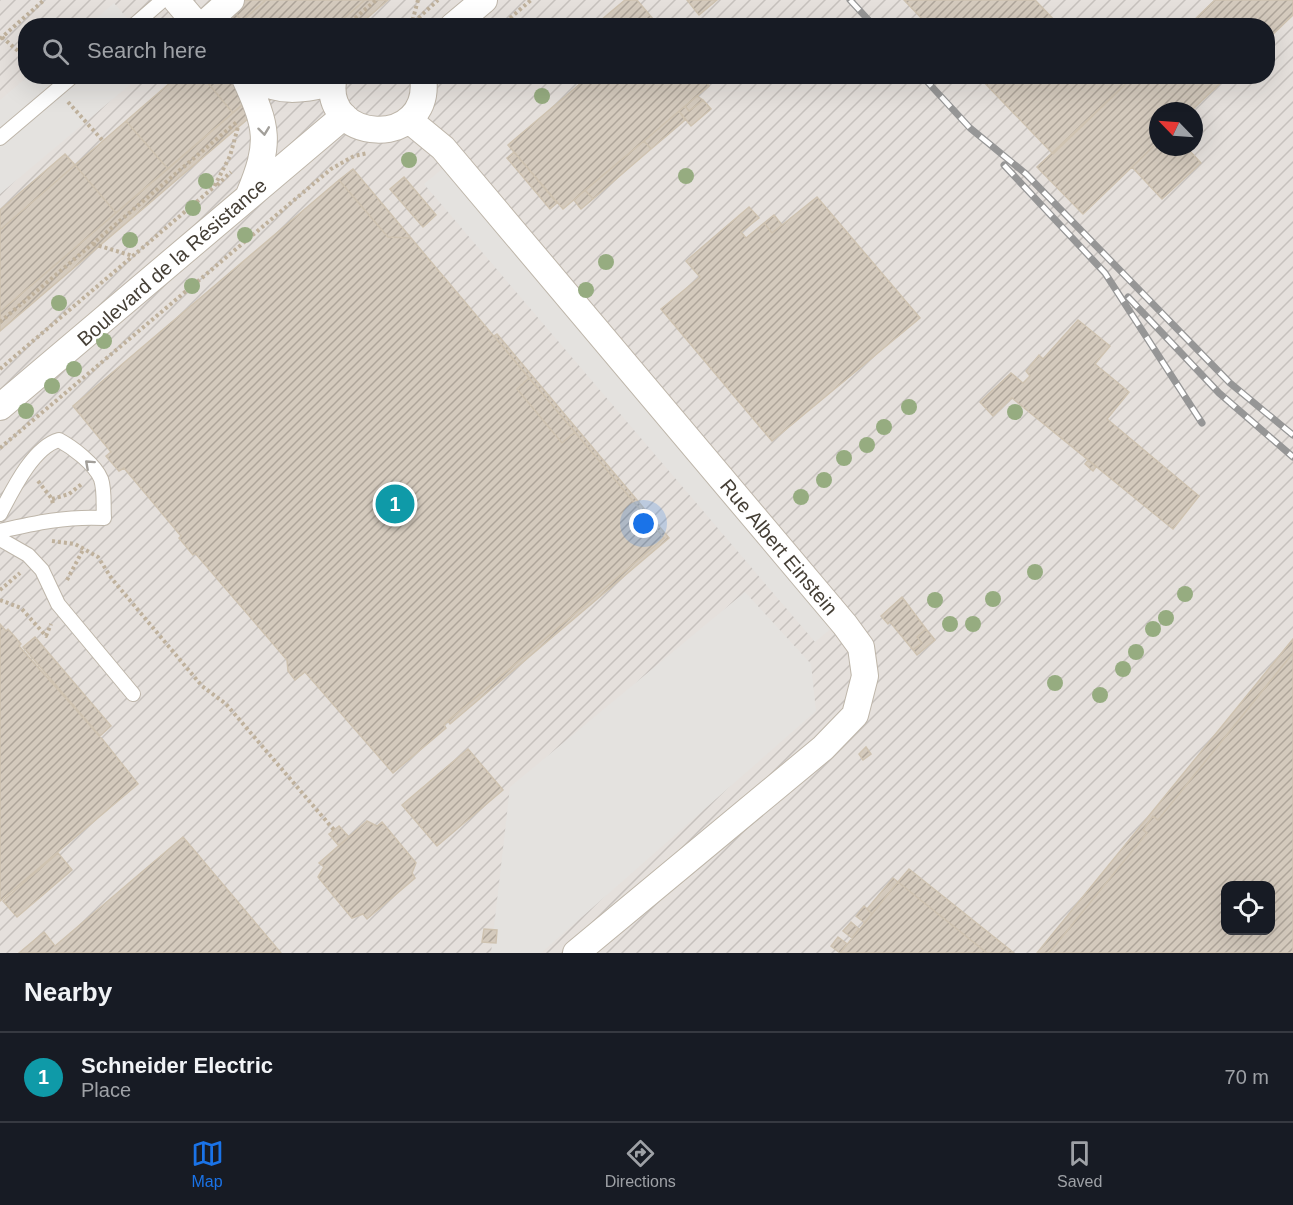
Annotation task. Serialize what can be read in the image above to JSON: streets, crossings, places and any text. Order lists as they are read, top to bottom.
{
  "streets": {
    "street": ["Boulevard de la Résistance", "Rue Albert Einstein"]
  },
  "north": "top left",
  "page": {
    "search": "Search here",
    "pins": "1",
    "heading": "Nearby",
    "list": [
      {
        "mark": "1",
        "name": "Schneider Electric",
        "note": "Place",
        "value": "70 m"
      }
    ],
    "nav": ["Map", "Directions", "Saved"]
  }
}
